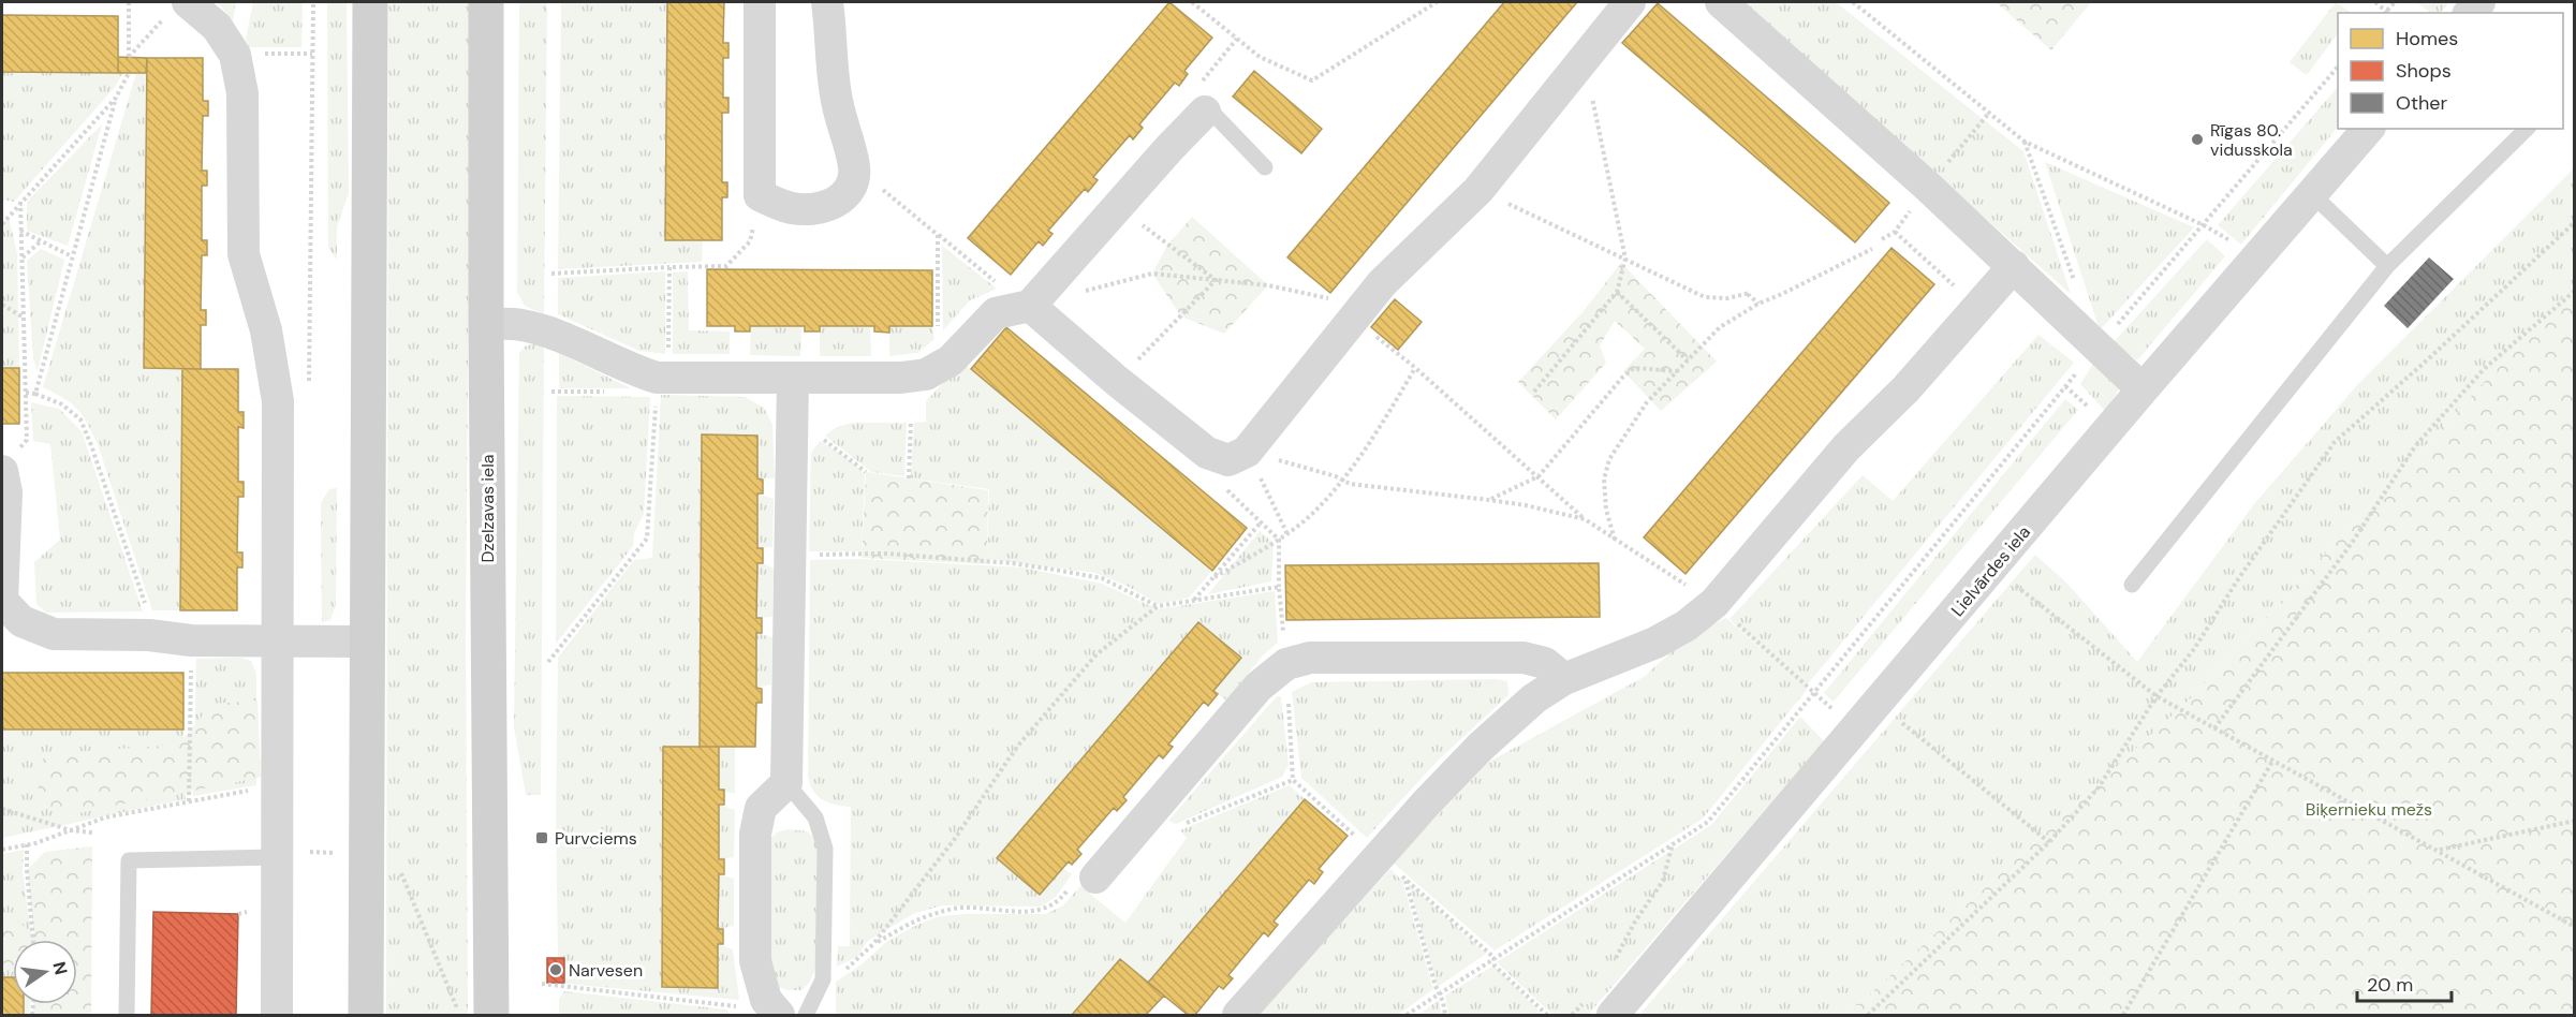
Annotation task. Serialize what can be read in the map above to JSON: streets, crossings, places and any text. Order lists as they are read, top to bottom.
{
  "streets": {
    "main road": ["Dzelzavas iela"],
    "street": ["Lielvārdes iela"]
  },
  "parks": ["Biķernieku mežs"],
  "places": {
    "other": ["Rīgas 80. vidusskola", "Narvesen"],
    "transit": ["Purvciems"]
  },
  "legend": ["Homes", "Shops", "Other"],
  "scale_bar": "20 m",
  "north": "right"
}
